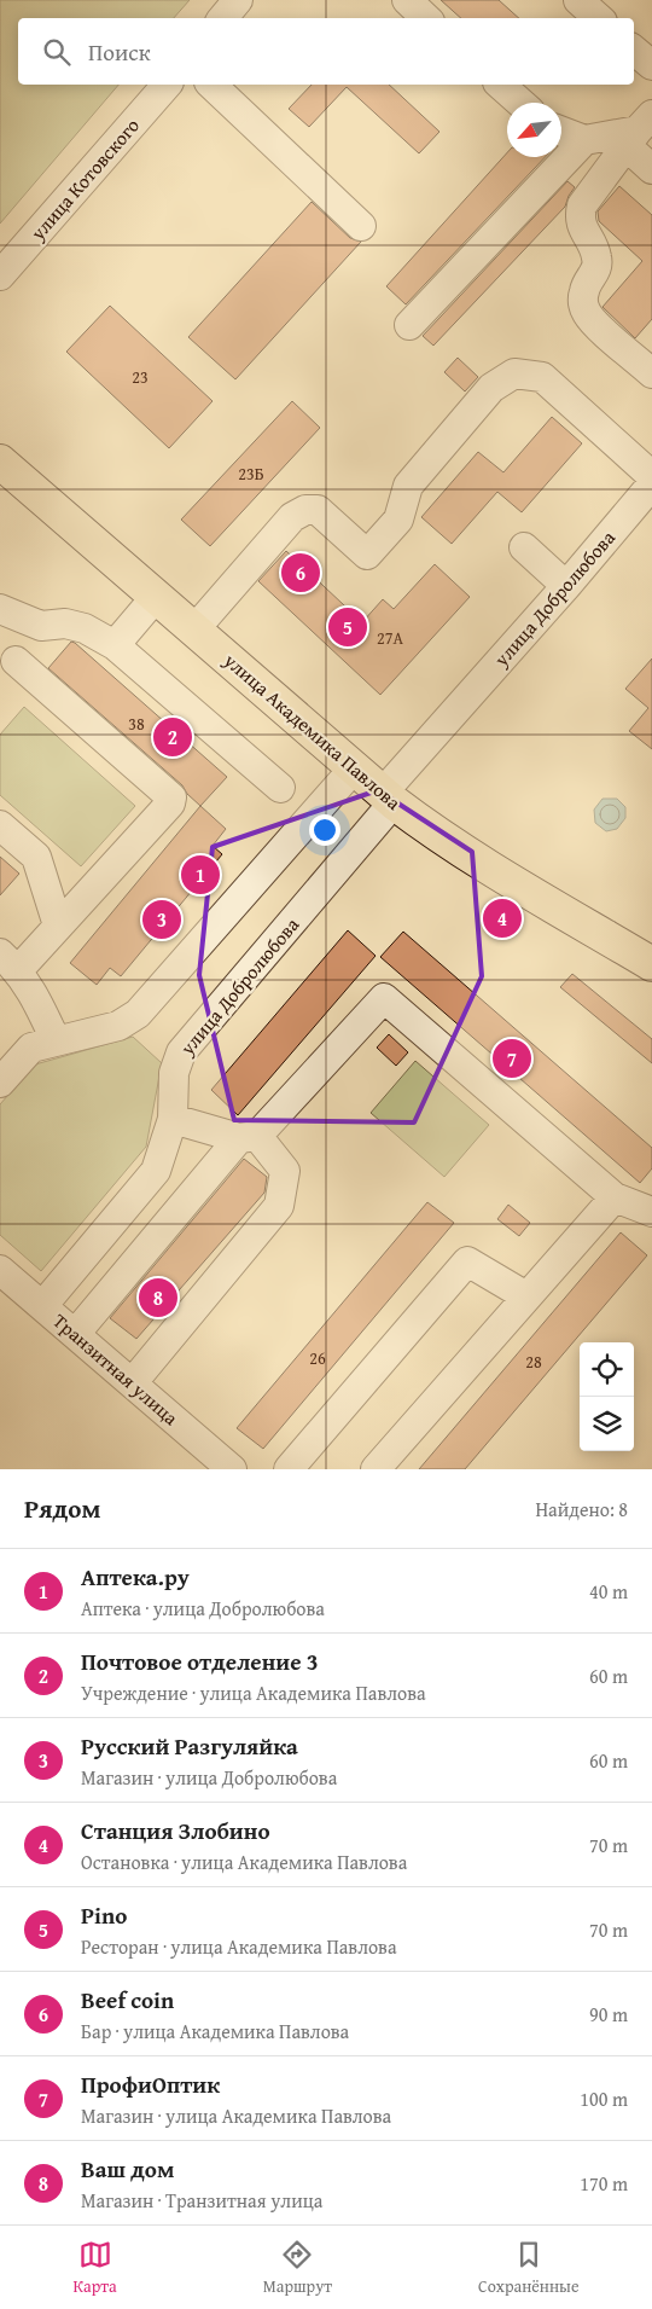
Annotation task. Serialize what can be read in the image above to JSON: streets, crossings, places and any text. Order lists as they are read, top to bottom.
{
  "streets": {
    "main road": ["улица Академика Павлова"],
    "street": ["улица Котовского", "улица Добролюбова", "Транзитная улица"]
  },
  "crossings": [
    ["улица Добролюбова", "улица Академика Павлова"],
    ["улица Добролюбова", "Транзитная улица"]
  ],
  "house_numbers": [
    "23",
    "23Б",
    "27А",
    "38",
    "26",
    "28"
  ],
  "north": "bottom left",
  "page": {
    "search": "Поиск",
    "pins": [
      "6",
      "5",
      "2",
      "1",
      "4",
      "3",
      "7",
      "8"
    ],
    "heading": ["Рядом", "Найдено: 8"],
    "list": [
      {
        "mark": "1",
        "name": "Аптека.ру",
        "note": "Аптека · улица Добролюбова",
        "value": "40 m"
      },
      {
        "mark": "2",
        "name": "Почтовое отделение 3",
        "note": "Учреждение · улица Академика Павлова",
        "value": "60 m"
      },
      {
        "mark": "3",
        "name": "Русский Разгуляйка",
        "note": "Магазин · улица Добролюбова",
        "value": "60 m"
      },
      {
        "mark": "4",
        "name": "Станция Злобино",
        "note": "Остановка · улица Академика Павлова",
        "value": "70 m"
      },
      {
        "mark": "5",
        "name": "Pino",
        "note": "Ресторан · улица Академика Павлова",
        "value": "70 m"
      },
      {
        "mark": "6",
        "name": "Beef coin",
        "note": "Бар · улица Академика Павлова",
        "value": "90 m"
      },
      {
        "mark": "7",
        "name": "ПрофиОптик",
        "note": "Магазин · улица Академика Павлова",
        "value": "100 m"
      },
      {
        "mark": "8",
        "name": "Ваш дом",
        "note": "Магазин · Транзитная улица",
        "value": "170 m"
      }
    ],
    "nav": ["Карта", "Маршрут", "Сохранённые"]
  }
}
